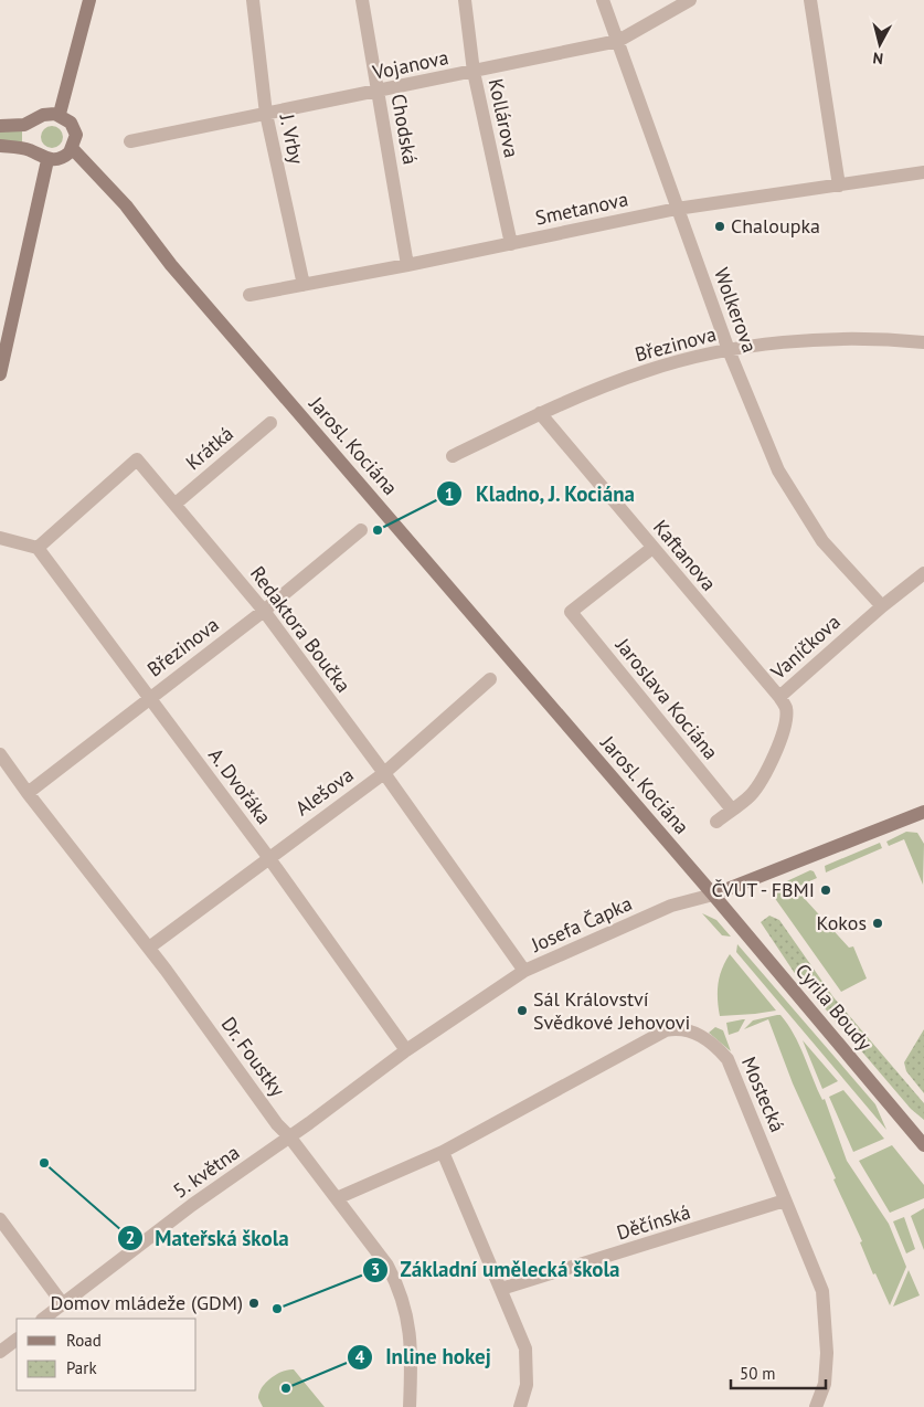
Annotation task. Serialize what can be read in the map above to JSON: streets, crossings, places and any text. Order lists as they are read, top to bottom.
{
  "streets": {
    "street": [
      "Vojanova",
      "Kollárova",
      "Chodská",
      "J. Vrby",
      "Smetanova",
      "Wolkerova",
      "Březinova",
      "Jarosl. Kociána",
      "Krátká",
      "Kaftanova",
      "Redaktora Boučka",
      "Vaníčkova",
      "Jaroslava Kociána",
      "A. Dvořáka",
      "Alešova",
      "Josefa Čapka",
      "Cyrila Boudy",
      "Dr. Foustky",
      "Mostecká",
      "5. května",
      "Děčínská"
    ]
  },
  "crossings": [
    ["Vojanova", "Kollárova"],
    ["Vojanova", "Chodská"],
    ["Vojanova", "J. Vrby"],
    ["Vojanova", "Wolkerova"],
    ["Kollárova", "Smetanova"],
    ["Chodská", "Smetanova"],
    ["J. Vrby", "Smetanova"],
    ["Smetanova", "Wolkerova"],
    ["Wolkerova", "Březinova"],
    ["Wolkerova", "Vaníčkova"],
    ["Březinova", "Kaftanova"],
    ["Březinova", "Redaktora Boučka"],
    ["Březinova", "A. Dvořáka"],
    ["Březinova", "Dr. Foustky"],
    ["Jarosl. Kociána", "Josefa Čapka"],
    ["Jarosl. Kociána", "Cyrila Boudy"],
    ["Krátká", "Redaktora Boučka"],
    ["Kaftanova", "Vaníčkova"],
    ["Kaftanova", "Jaroslava Kociána"],
    ["Redaktora Boučka", "A. Dvořáka"],
    ["Redaktora Boučka", "Alešova"],
    ["Redaktora Boučka", "Josefa Čapka"],
    ["Vaníčkova", "Jaroslava Kociána"],
    ["A. Dvořáka", "Alešova"],
    ["A. Dvořáka", "Josefa Čapka"],
    ["Alešova", "Dr. Foustky"],
    ["Josefa Čapka", "Cyrila Boudy"],
    ["Josefa Čapka", "Dr. Foustky"],
    ["Josefa Čapka", "5. května"],
    ["Dr. Foustky", "Mostecká"],
    ["Dr. Foustky", "5. května"],
    ["Mostecká", "Děčínská"]
  ],
  "places": [
    "Chaloupka",
    "Kladno, J. Kociána",
    "ČVUT - FBMI",
    "Kokos",
    "Sál Království Svědkové Jehovovi",
    "Mateřská škola",
    "Domov mládeže (GDM)",
    "Základní umělecká škola",
    "Inline hokej"
  ],
  "legend": ["Road", "Park"],
  "scale_bar": "50 m",
  "north": "bottom"
}
